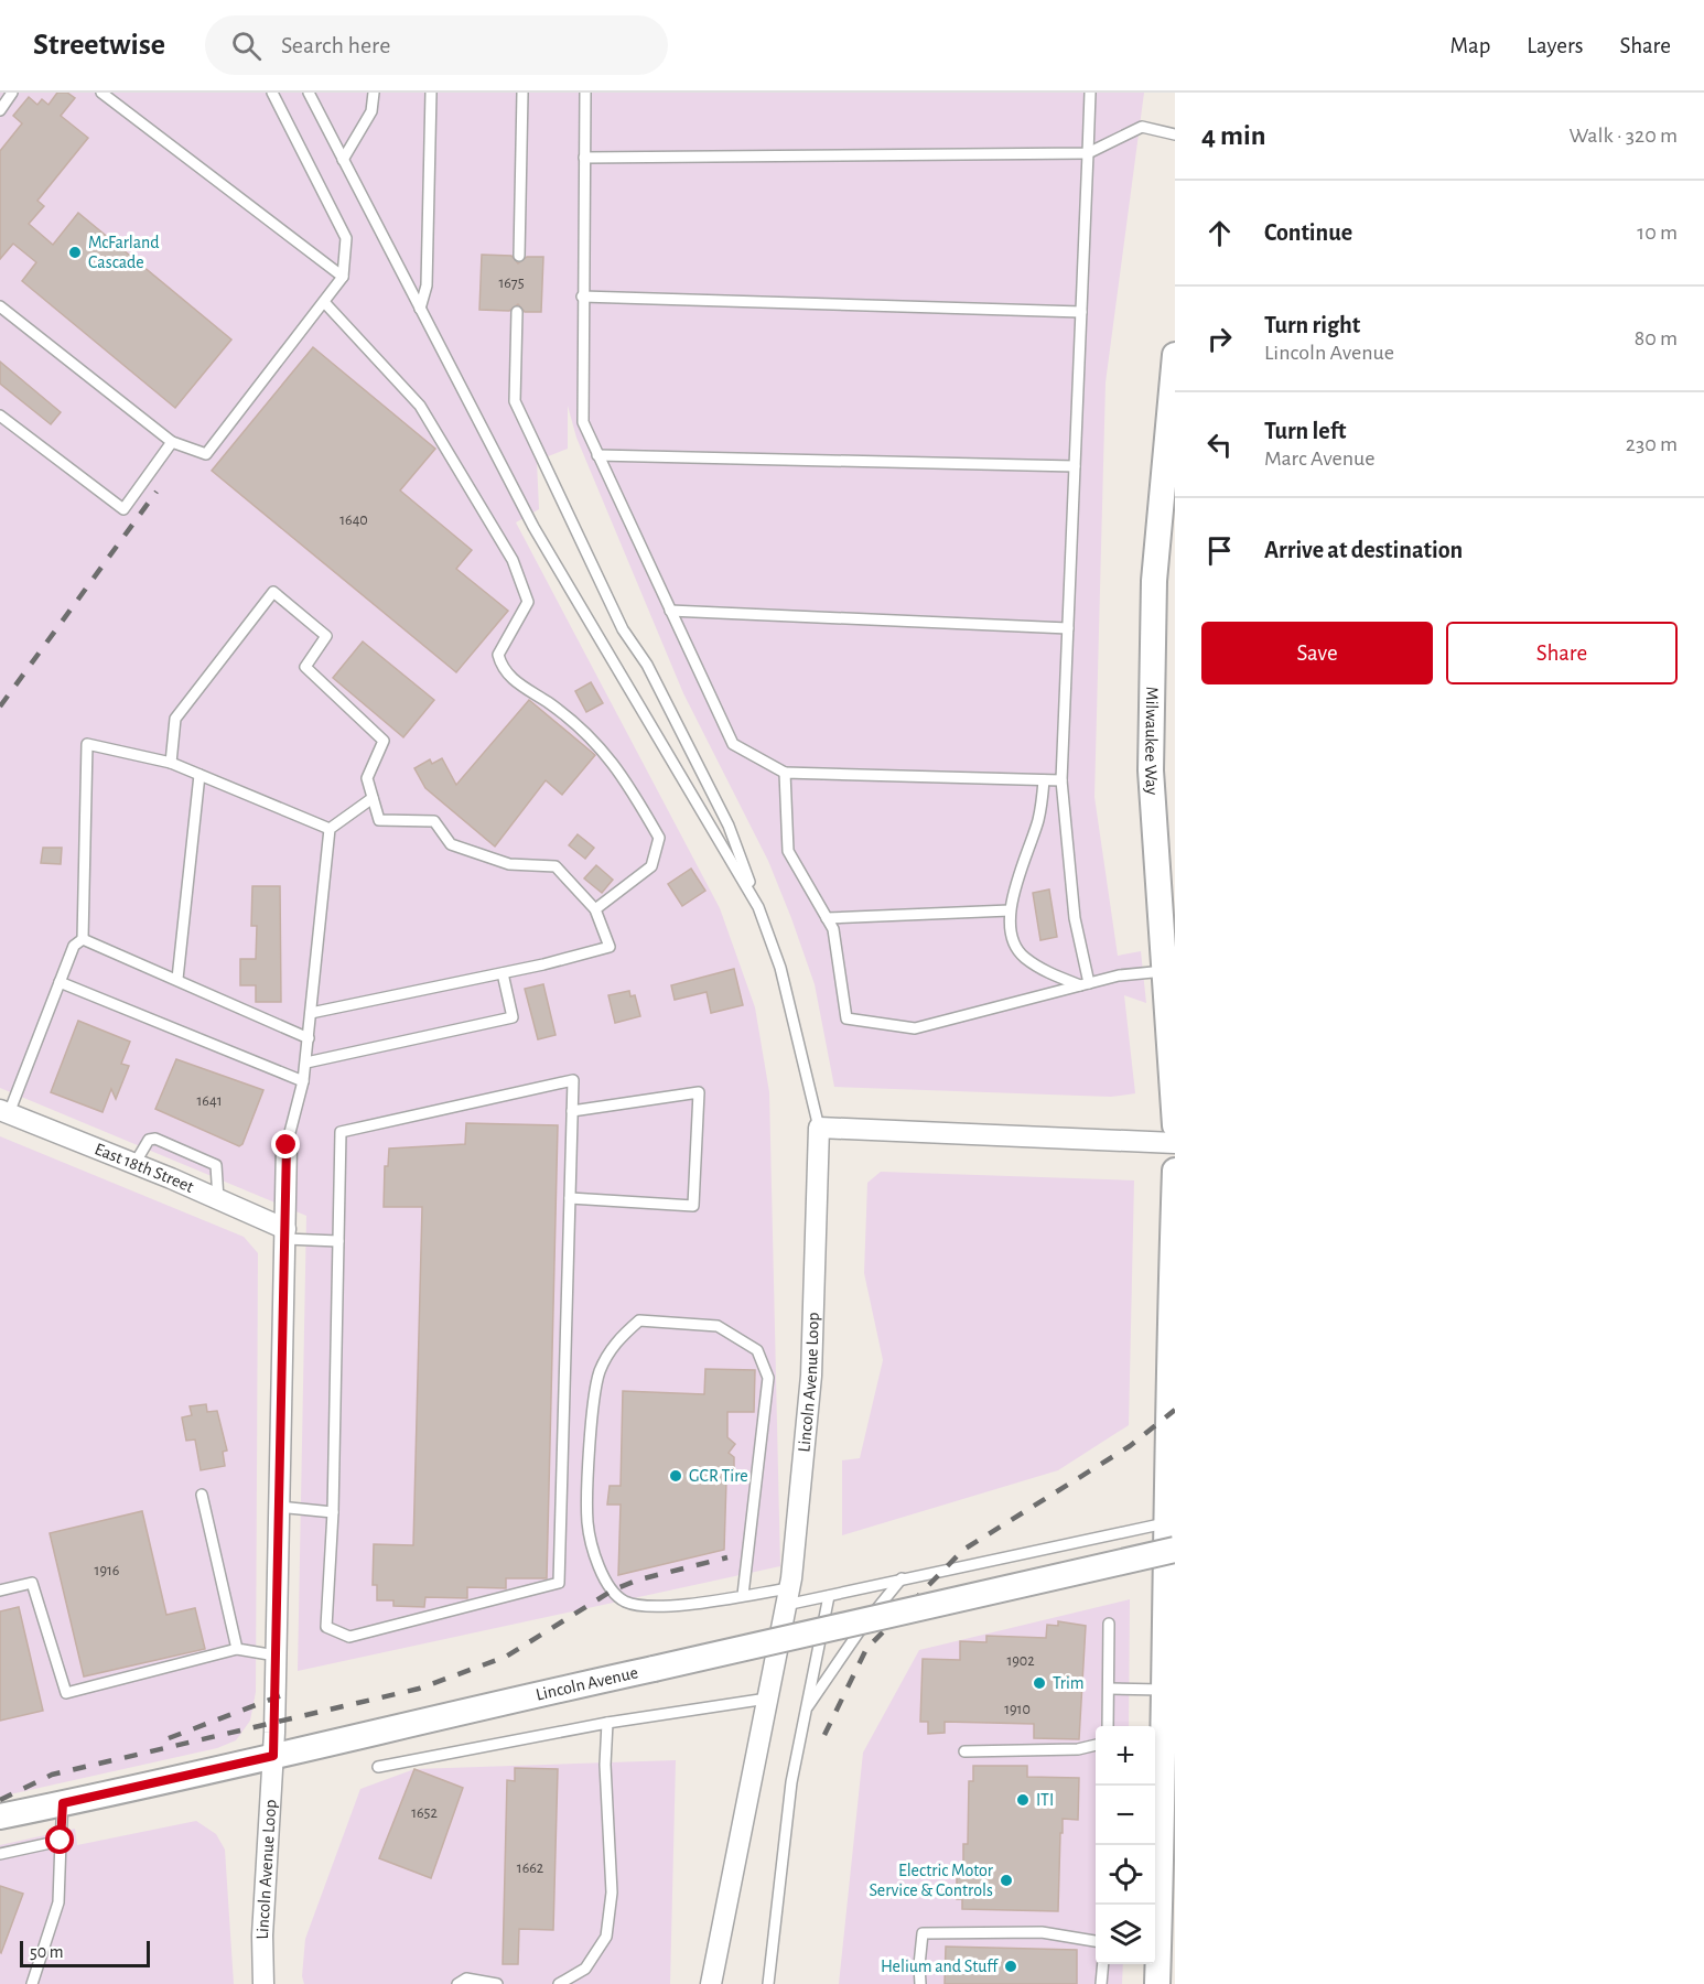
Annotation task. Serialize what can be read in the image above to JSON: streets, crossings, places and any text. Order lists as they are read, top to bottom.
{
  "streets": {
    "street": [
      "Milwaukee Way",
      "East 18th Street",
      "Lincoln Avenue Loop",
      "Lincoln Avenue"
    ]
  },
  "crossings": [
    ["East 18th Street", "Lincoln Avenue Loop"],
    ["Lincoln Avenue Loop", "Lincoln Avenue"]
  ],
  "places": [
    "McFarland Cascade",
    "GCR Tire",
    "Trim",
    "ITI",
    "Electric Motor Service & Controls",
    "Helium and Stuff"
  ],
  "house_numbers": [
    "1675",
    "1640",
    "1641",
    "1916",
    "1902",
    "1910",
    "1652",
    "1662"
  ],
  "scale_bar": "50 m",
  "page": {
    "header": "Streetwise",
    "search": "Search here",
    "nav": ["Map", "Layers", "Share"],
    "heading": ["4 min", "Walk · 320 m"],
    "list": [
      ["Continue", "10 m"],
      ["Turn right", "Lincoln Avenue", "80 m"],
      ["Turn left", "Marc Avenue", "230 m"],
      "Arrive at destination"
    ],
    "buttons": ["Save", "Share"],
    "map_buttons": ["+", "−"],
    "scale": "50 m"
  }
}
